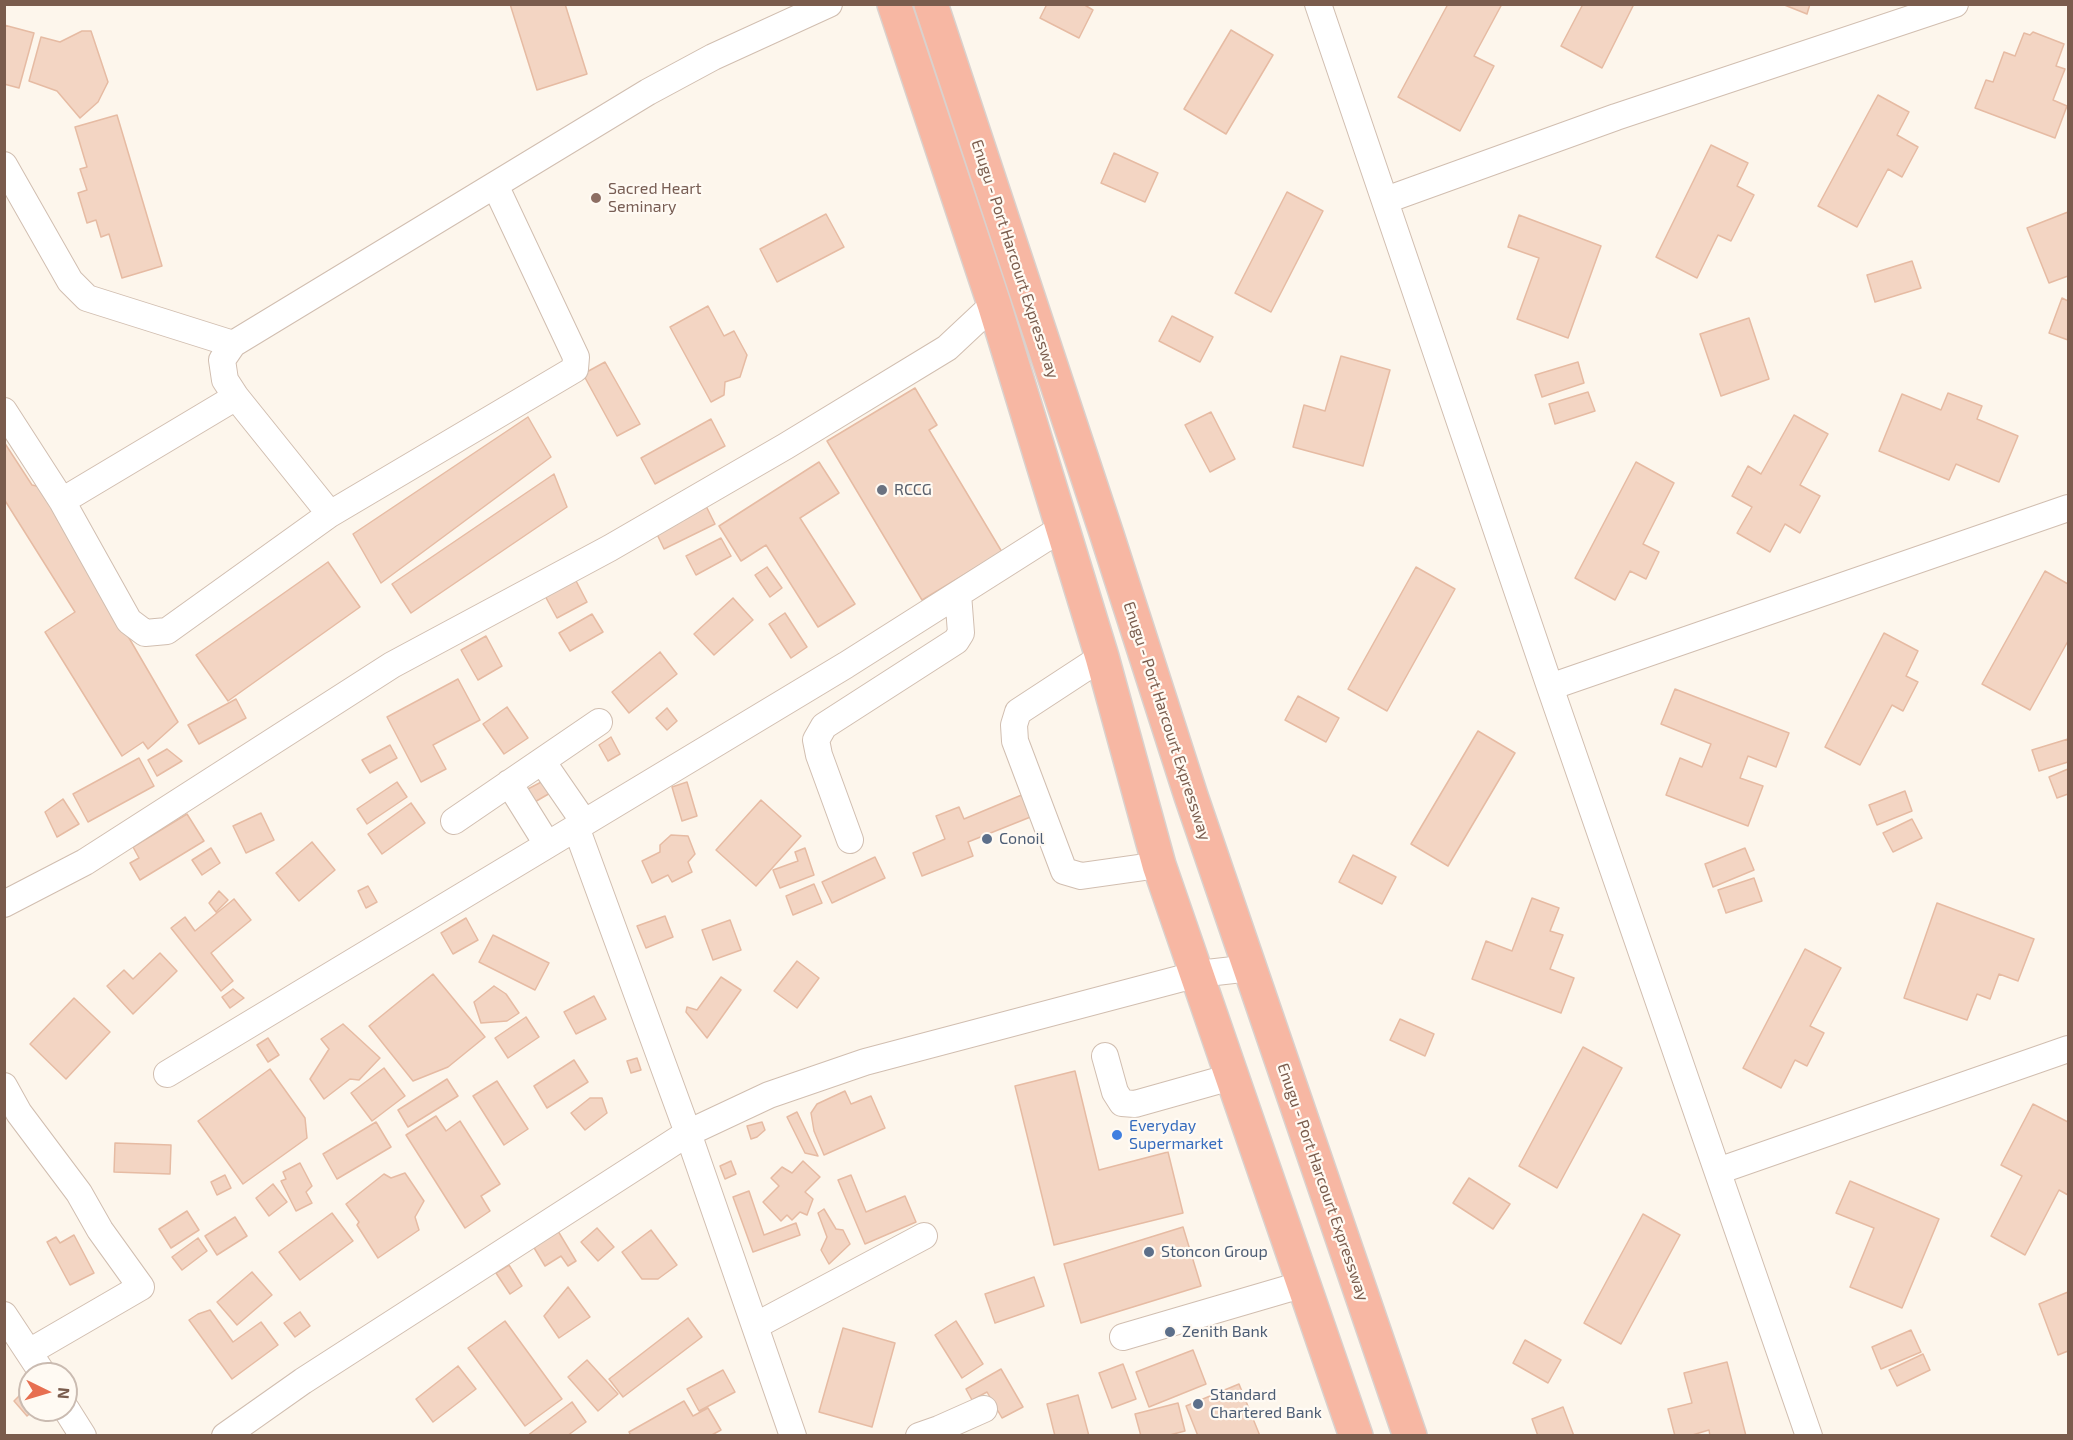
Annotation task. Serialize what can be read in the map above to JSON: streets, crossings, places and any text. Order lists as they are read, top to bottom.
{
  "streets": {
    "highway": ["Enugu - Port Harcourt Expressway"]
  },
  "places": [
    "Sacred Heart Seminary",
    "RCCG",
    "Conoil",
    "Everyday Supermarket",
    "Stoncon Group",
    "Zenith Bank",
    "Standard Chartered Bank"
  ],
  "north": "right"
}
